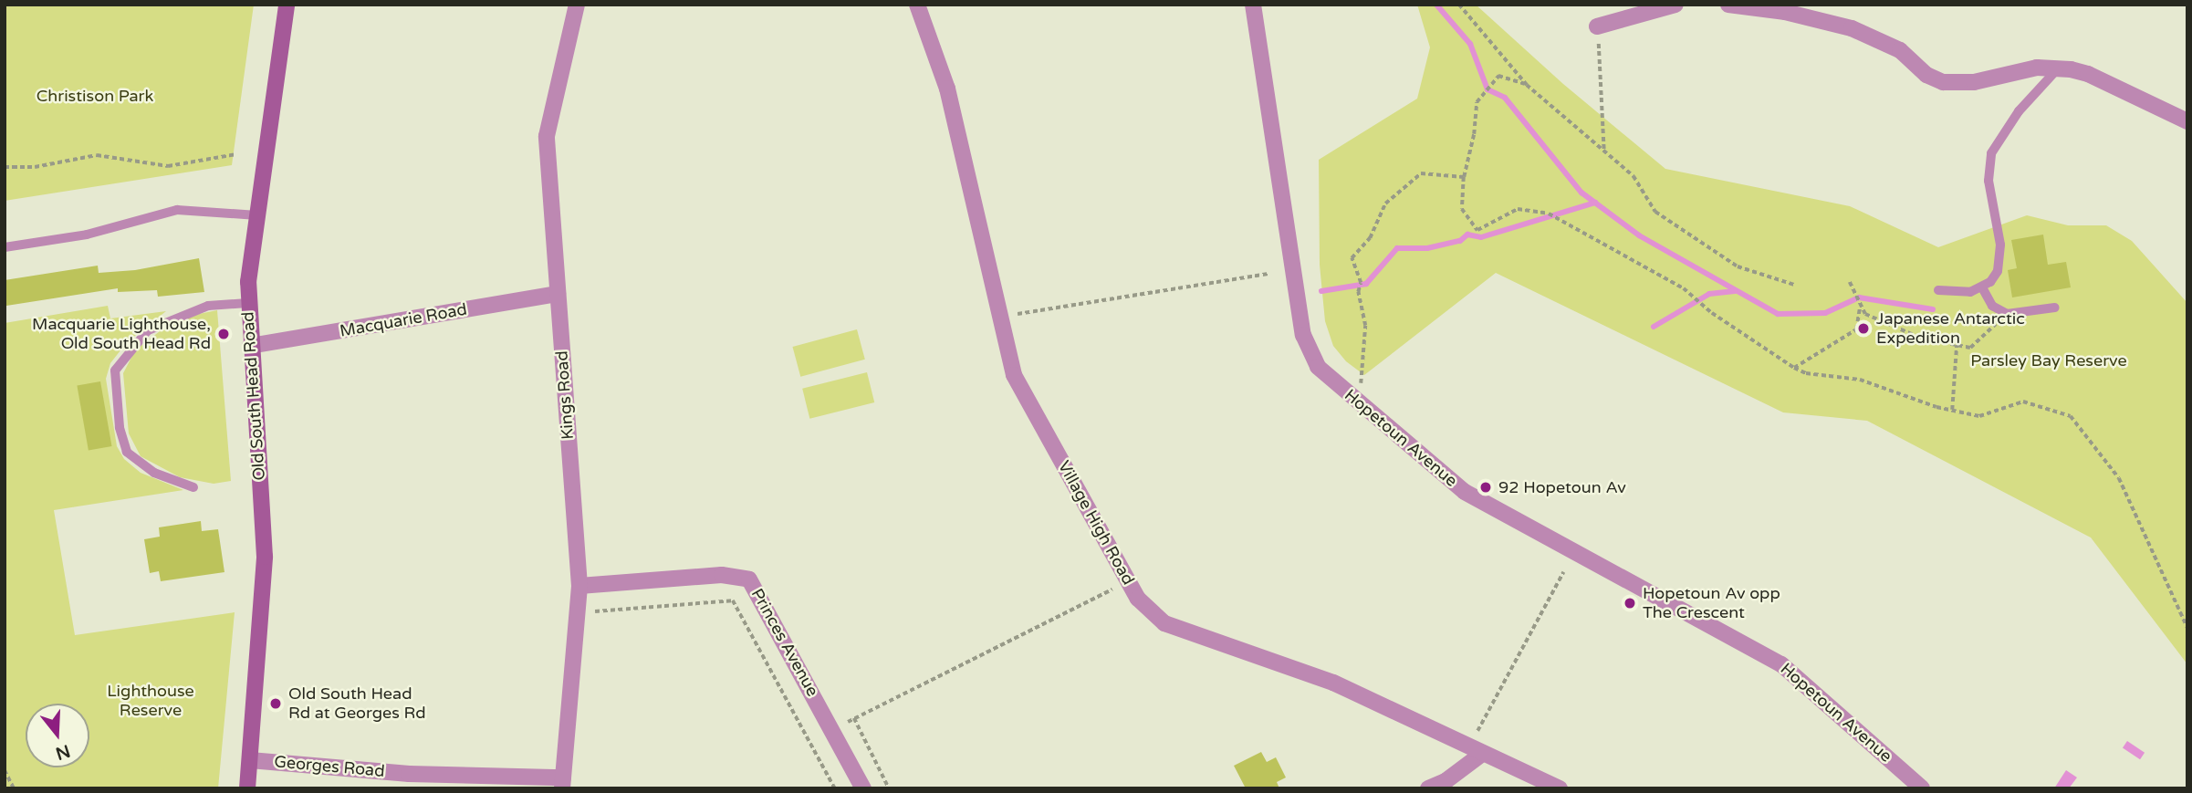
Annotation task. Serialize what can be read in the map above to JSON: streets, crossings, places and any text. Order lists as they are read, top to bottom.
{
  "streets": {
    "main road": ["Old South Head Road"],
    "street": [
      "Macquarie Road",
      "Kings Road",
      "Hopetoun Avenue",
      "Village High Road",
      "Princes Avenue",
      "Georges Road"
    ]
  },
  "crossings": [
    ["Macquarie Road", "Kings Road"],
    ["Macquarie Road", "Old South Head Road"],
    ["Kings Road", "Princes Avenue"],
    ["Kings Road", "Georges Road"],
    ["Old South Head Road", "Georges Road"]
  ],
  "parks": ["Christison Park", "Parsley Bay Reserve", "Lighthouse Reserve"],
  "places": [
    "Japanese Antarctic Expedition",
    "Macquarie Lighthouse, Old South Head Rd",
    "92 Hopetoun Av",
    "Hopetoun Av opp The Crescent",
    "Old South Head Rd at Georges Rd"
  ],
  "north": "bottom"
}
